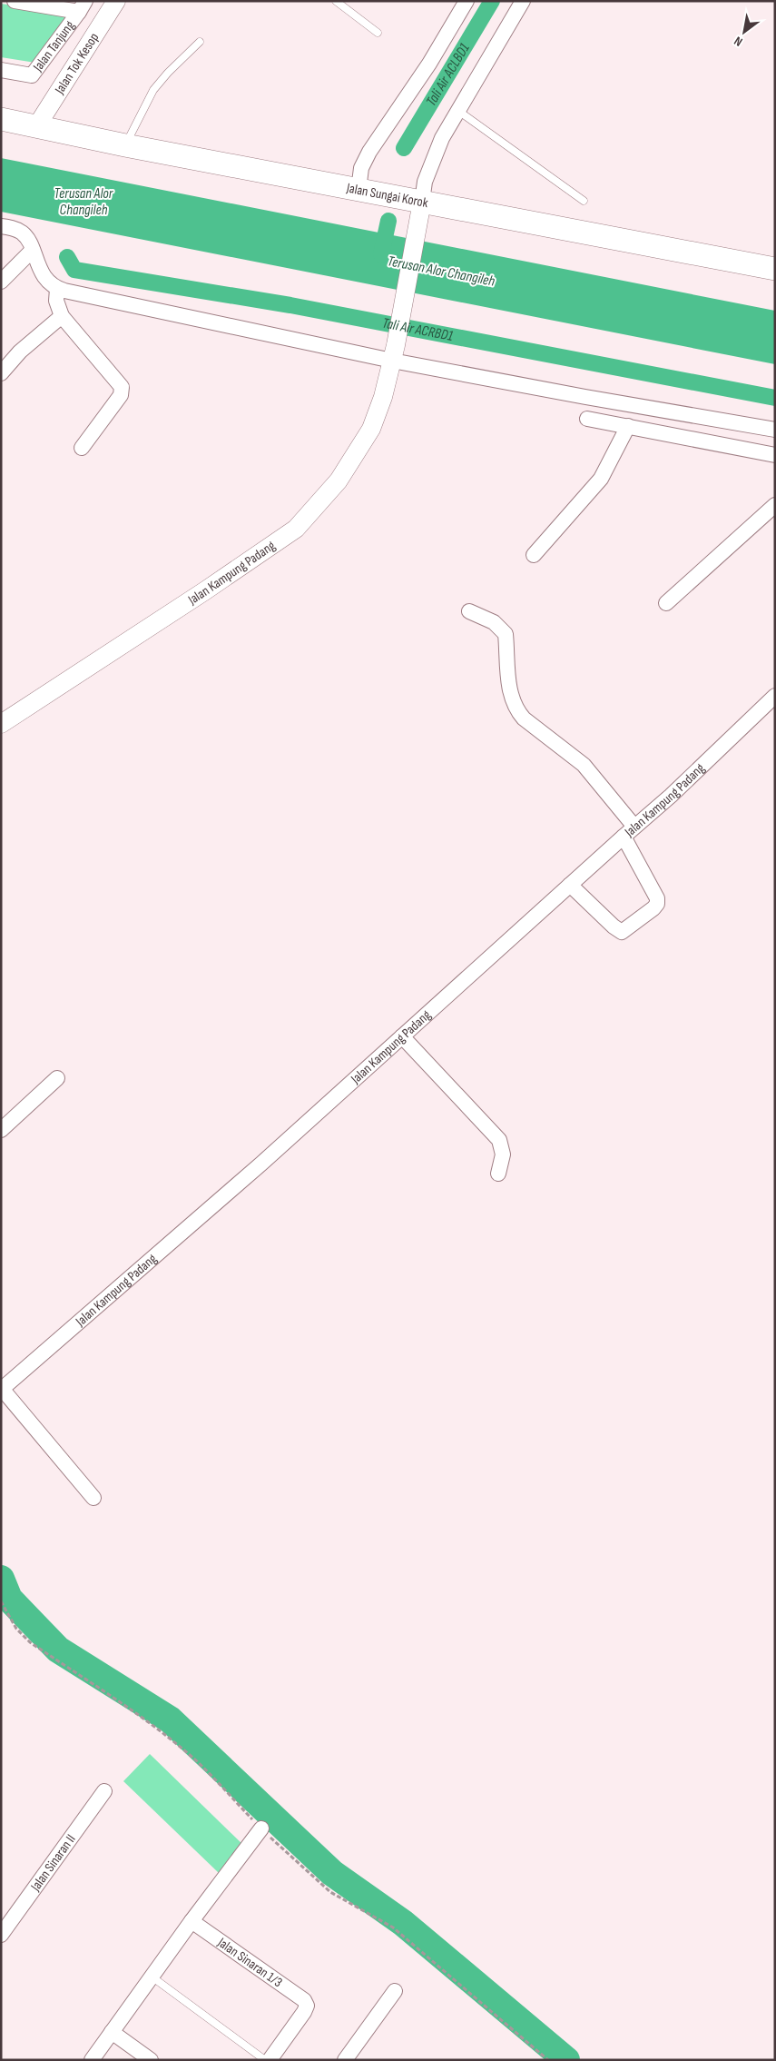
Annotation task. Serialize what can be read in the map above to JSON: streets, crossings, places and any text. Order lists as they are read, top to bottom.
{
  "streets": {
    "main road": ["Jalan Sungai Korok"],
    "street": [
      "Jalan Tanjung",
      "Jalan Tok Kesop",
      "Jalan Kampung Padang",
      "Jalan Sinaran II",
      "Jalan Sinaran 1/3"
    ]
  },
  "crossings": [
    ["Jalan Tok Kesop", "Jalan Sungai Korok"],
    ["Jalan Sungai Korok", "Jalan Kampung Padang"]
  ],
  "water": ["Tali Air ACLBD1", "Terusan Alor Changileh", "Tali Air ACRBD1"],
  "north": "bottom left"
}
